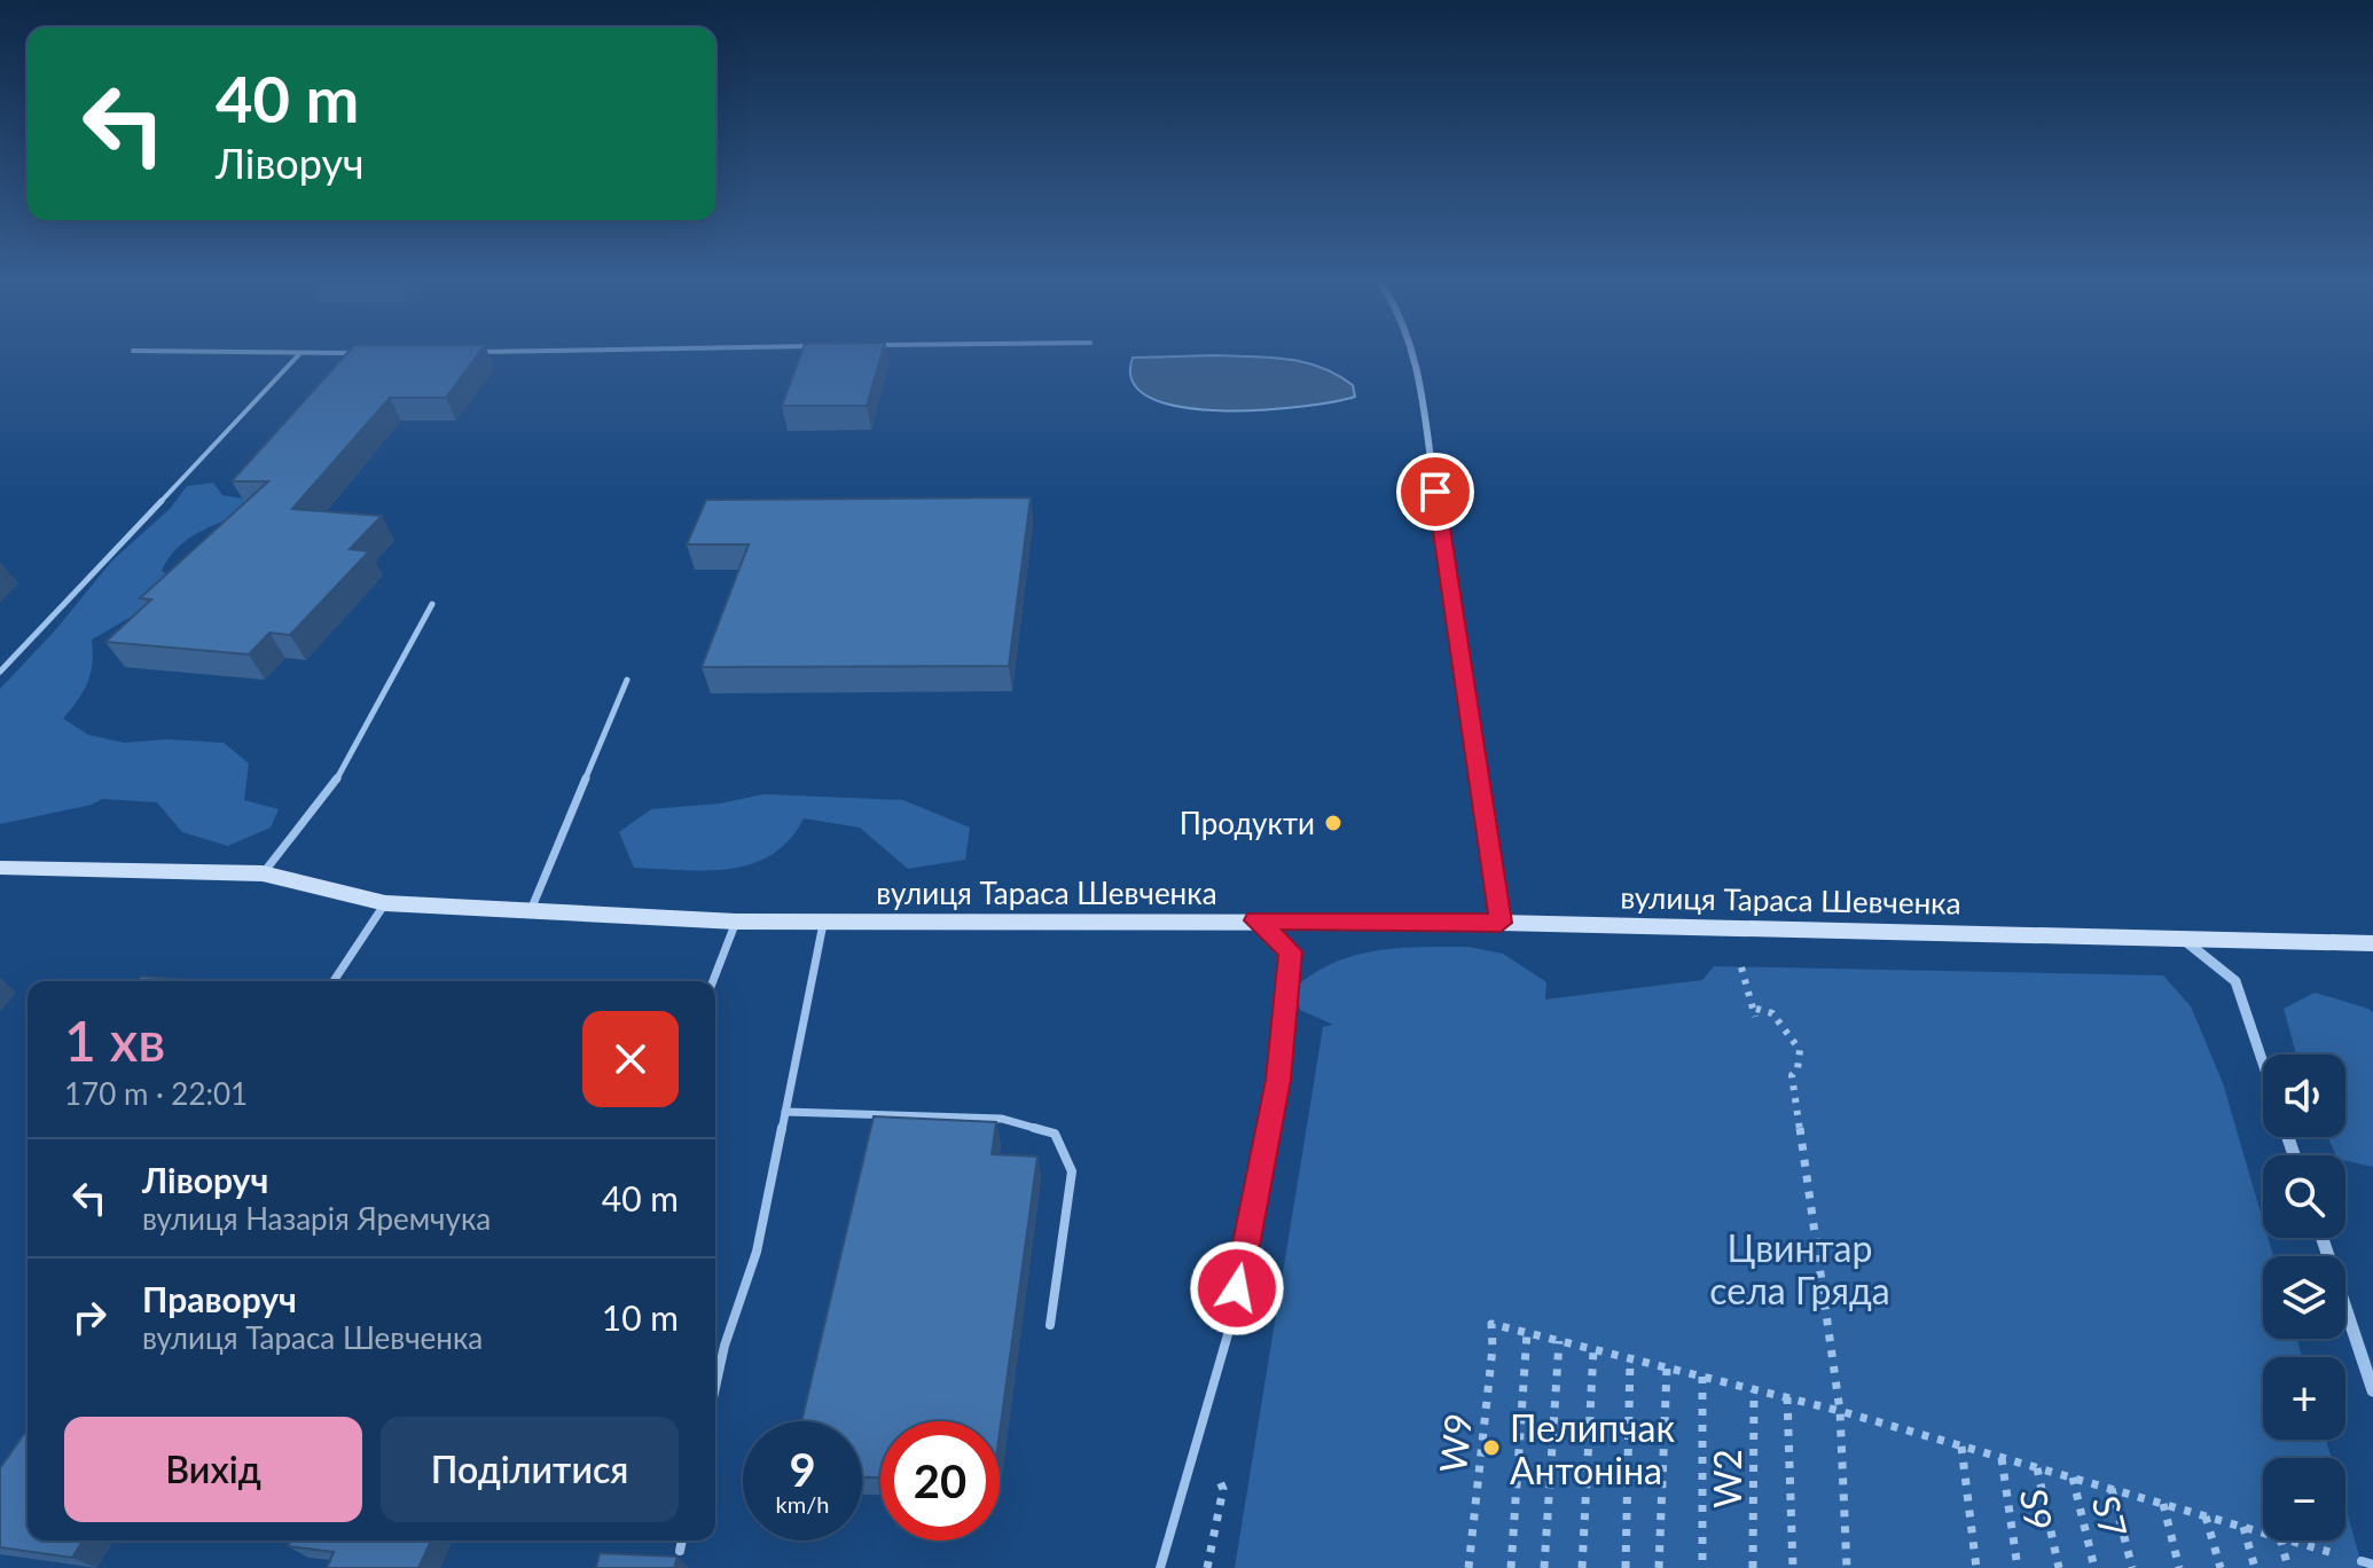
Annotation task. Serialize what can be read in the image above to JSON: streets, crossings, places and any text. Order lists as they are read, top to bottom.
{
  "streets": {
    "street": ["вулиця Тараса Шевченка"],
    "path": [
      "W9",
      "W2",
      "S9",
      "S7"
    ]
  },
  "parks": ["Цвинтар села Гряда"],
  "places": ["Продукти", "Пелипчак Антоніна"],
  "page": {
    "turn": ["40 m", "Ліворуч"],
    "heading": ["1 хв", "170 m · 22:01"],
    "map_buttons": ["+", "−"],
    "list": [
      {
        "name": "Ліворуч",
        "note": "вулиця Назарія Яремчука",
        "value": "40 m"
      },
      {
        "name": "Праворуч",
        "note": "вулиця Тараса Шевченка",
        "value": "10 m"
      }
    ],
    "buttons": ["Вихід", "Поділитися"],
    "speed": "9 km/h",
    "limit": "20"
  }
}
